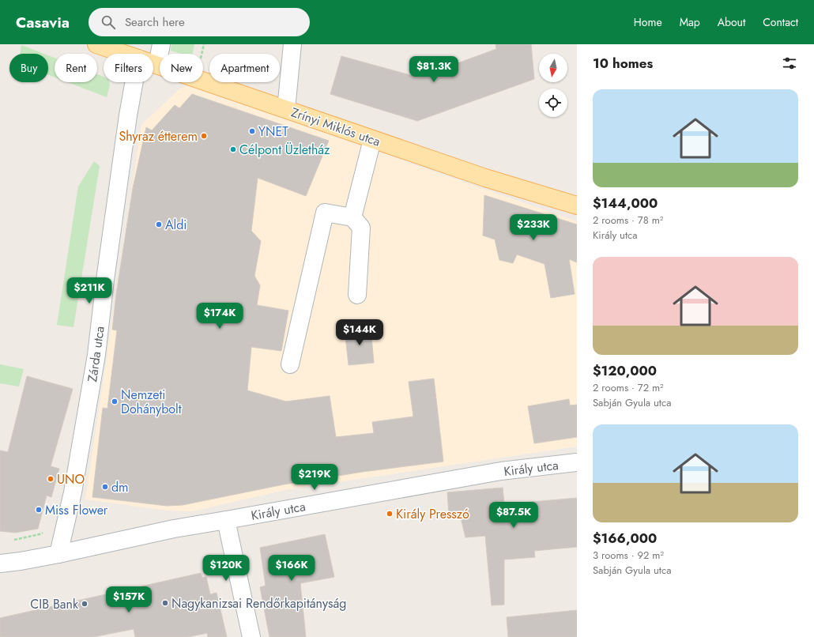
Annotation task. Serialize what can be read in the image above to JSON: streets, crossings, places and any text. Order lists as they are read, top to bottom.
{
  "streets": {
    "main road": ["Zrínyi Miklós utca"],
    "street": ["Zárda utca", "Király utca"]
  },
  "crossings": [
    ["Zárda utca", "Király utca"]
  ],
  "places": [
    "YNET",
    "Shyraz étterem",
    "Célpont Üzletház",
    "Aldi",
    "Nemzeti Dohánybolt",
    "UNO",
    "dm",
    "Miss Flower",
    "Király Presszó",
    "Nagykanizsai Rendőrkapitányság",
    "CIB Bank"
  ],
  "north": "bottom",
  "page": {
    "header": "Casavia",
    "search": "Search here",
    "nav": [
      "Home",
      "Map",
      "About",
      "Contact"
    ],
    "heading": "10 homes",
    "chip": [
      "Buy",
      "Rent",
      "Filters",
      "New",
      "Apartment"
    ],
    "price": [
      "$81.3K",
      "$233K",
      "$211K",
      "$174K",
      "$144K",
      "$219K",
      "$87.5K",
      "$120K",
      "$166K",
      "$157K"
    ],
    "list": [
      {
        "name": "$144,000",
        "note": "2 rooms · 78 m² · Király utca"
      },
      {
        "name": "$120,000",
        "note": "2 rooms · 72 m² · Sabján Gyula utca"
      },
      {
        "name": "$166,000",
        "note": "3 rooms · 92 m² · Sabján Gyula utca"
      }
    ]
  }
}
